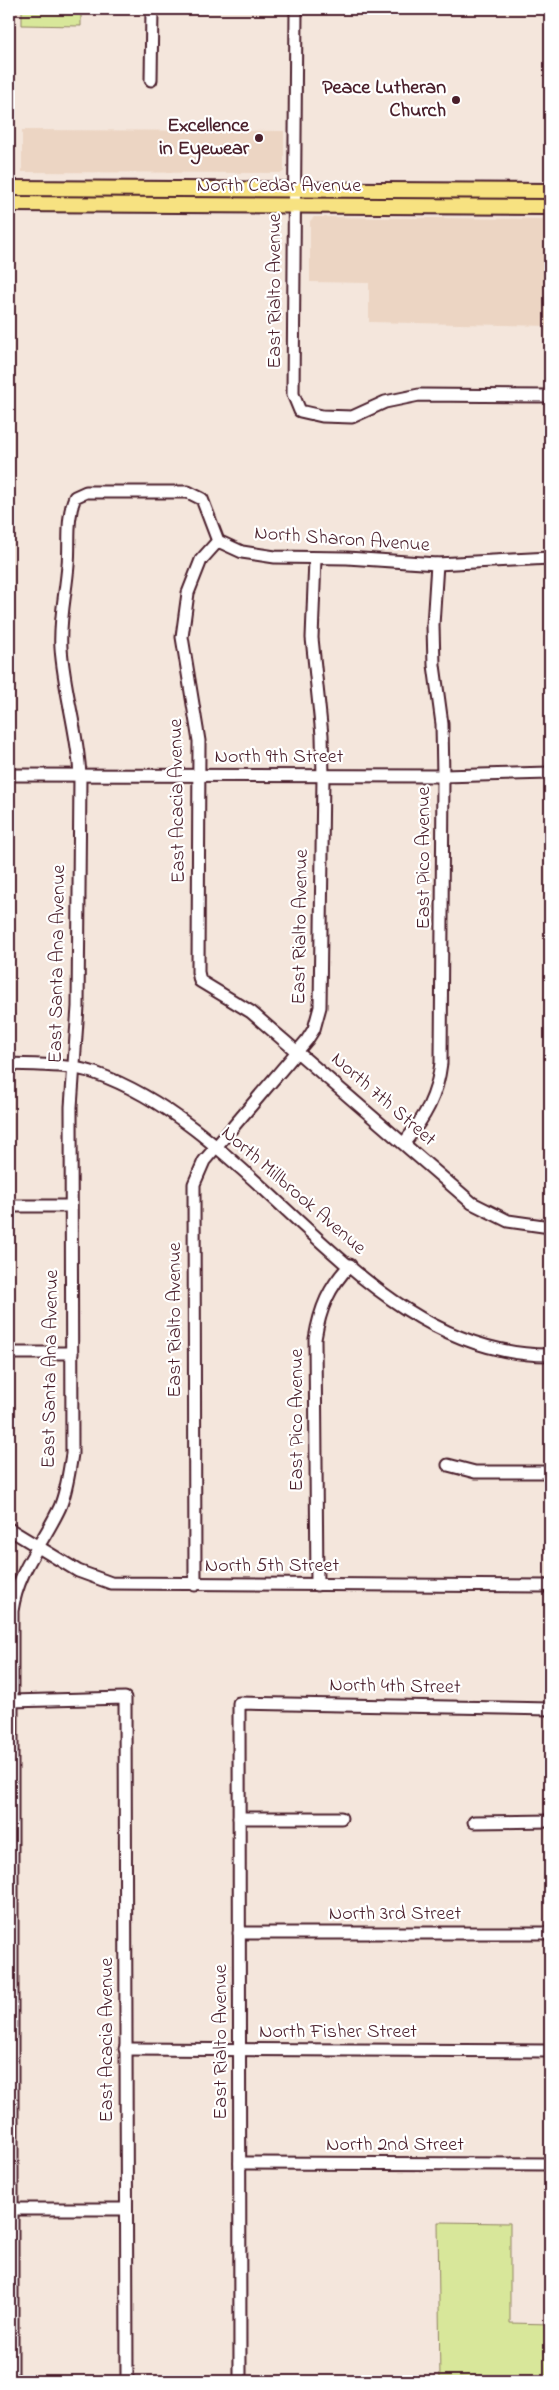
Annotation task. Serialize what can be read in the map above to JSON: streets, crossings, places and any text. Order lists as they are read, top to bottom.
{
  "streets": {
    "main road": ["North Cedar Avenue"],
    "street": [
      "East Rialto Avenue",
      "North Sharon Avenue",
      "North 9th Street",
      "East Acacia Avenue",
      "East Pico Avenue",
      "East Santa Ana Avenue",
      "North 7th Street",
      "North Millbrook Avenue",
      "North 5th Street",
      "North 4th Street",
      "North 3rd Street",
      "North Fisher Street",
      "North 2nd Street"
    ]
  },
  "crossings": [
    ["North Cedar Avenue", "East Rialto Avenue"],
    ["East Rialto Avenue", "North Sharon Avenue"],
    ["East Rialto Avenue", "North 9th Street"],
    ["East Rialto Avenue", "North 7th Street"],
    ["East Rialto Avenue", "North Millbrook Avenue"],
    ["East Rialto Avenue", "North 5th Street"],
    ["East Rialto Avenue", "North 4th Street"],
    ["East Rialto Avenue", "North 3rd Street"],
    ["East Rialto Avenue", "North Fisher Street"],
    ["East Rialto Avenue", "North 2nd Street"],
    ["North Sharon Avenue", "East Acacia Avenue"],
    ["North Sharon Avenue", "East Pico Avenue"],
    ["North Sharon Avenue", "East Santa Ana Avenue"],
    ["North 9th Street", "East Acacia Avenue"],
    ["North 9th Street", "East Pico Avenue"],
    ["North 9th Street", "East Santa Ana Avenue"],
    ["East Acacia Avenue", "East Santa Ana Avenue"],
    ["East Acacia Avenue", "North 7th Street"],
    ["East Acacia Avenue", "North Fisher Street"],
    ["East Pico Avenue", "North 7th Street"],
    ["East Pico Avenue", "North Millbrook Avenue"],
    ["East Pico Avenue", "North 5th Street"],
    ["East Santa Ana Avenue", "North Millbrook Avenue"],
    ["East Santa Ana Avenue", "North 5th Street"]
  ],
  "places": ["Peace Lutheran Church", "Excellence in Eyewear"]
}
